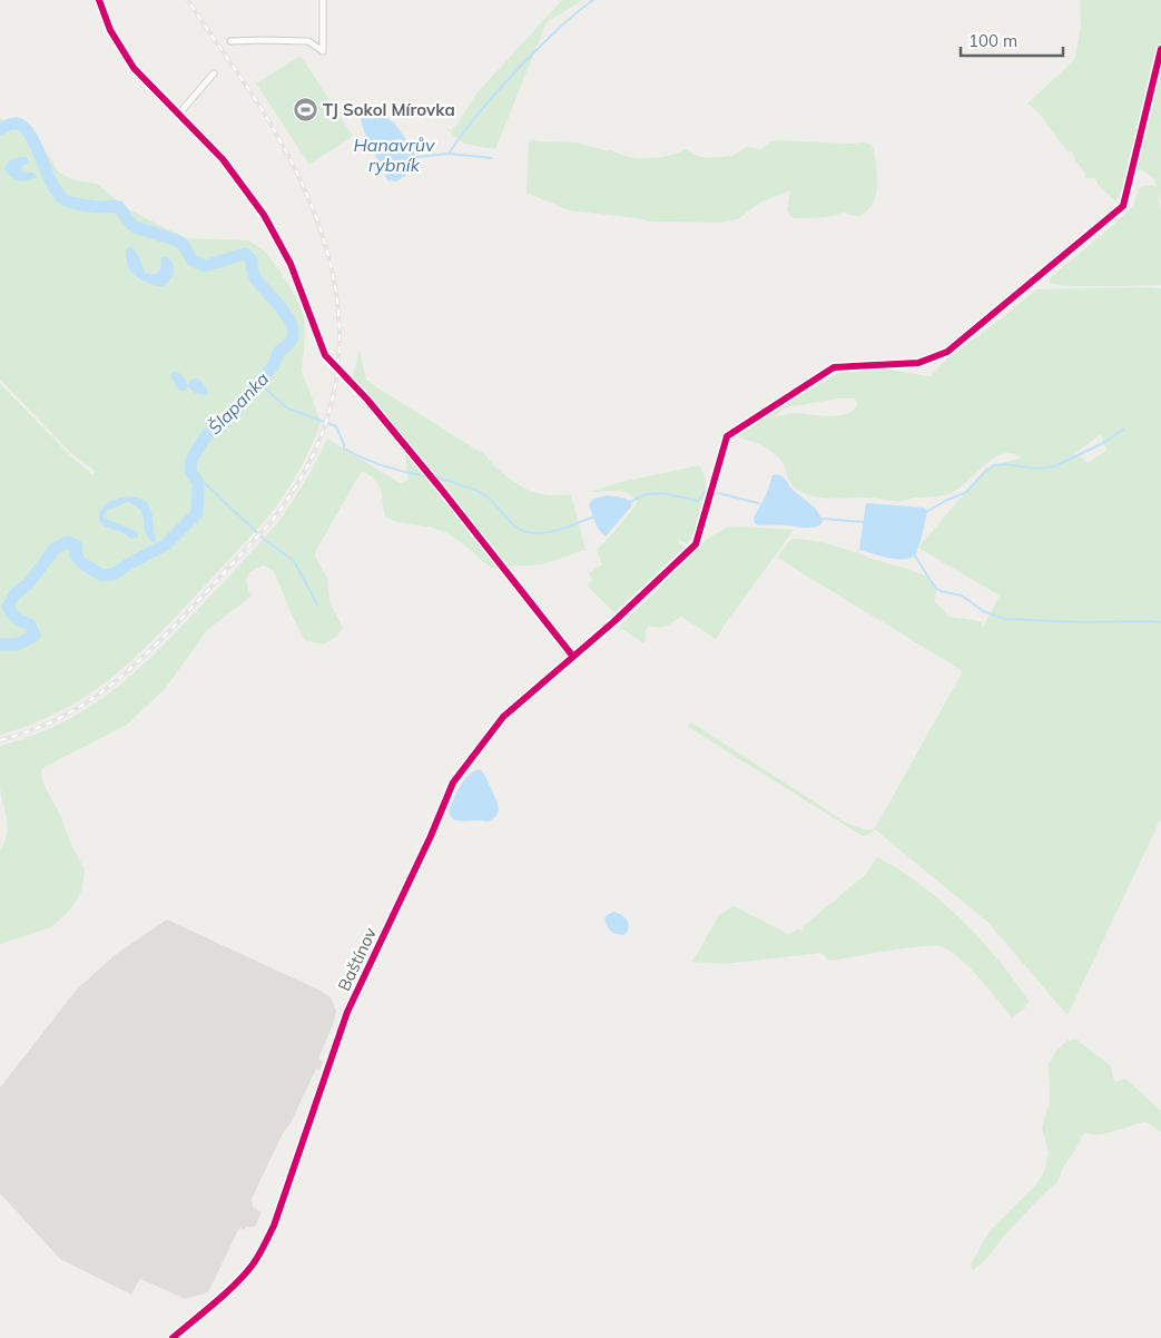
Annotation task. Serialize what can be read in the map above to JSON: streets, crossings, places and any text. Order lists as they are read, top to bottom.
{
  "streets": {
    "street": ["Baštínov"]
  },
  "water": ["Hanavrův rybník", "Šlapanka"],
  "places": {
    "sports": ["TJ Sokol Mírovka"]
  },
  "scale_bar": "100 m"
}
